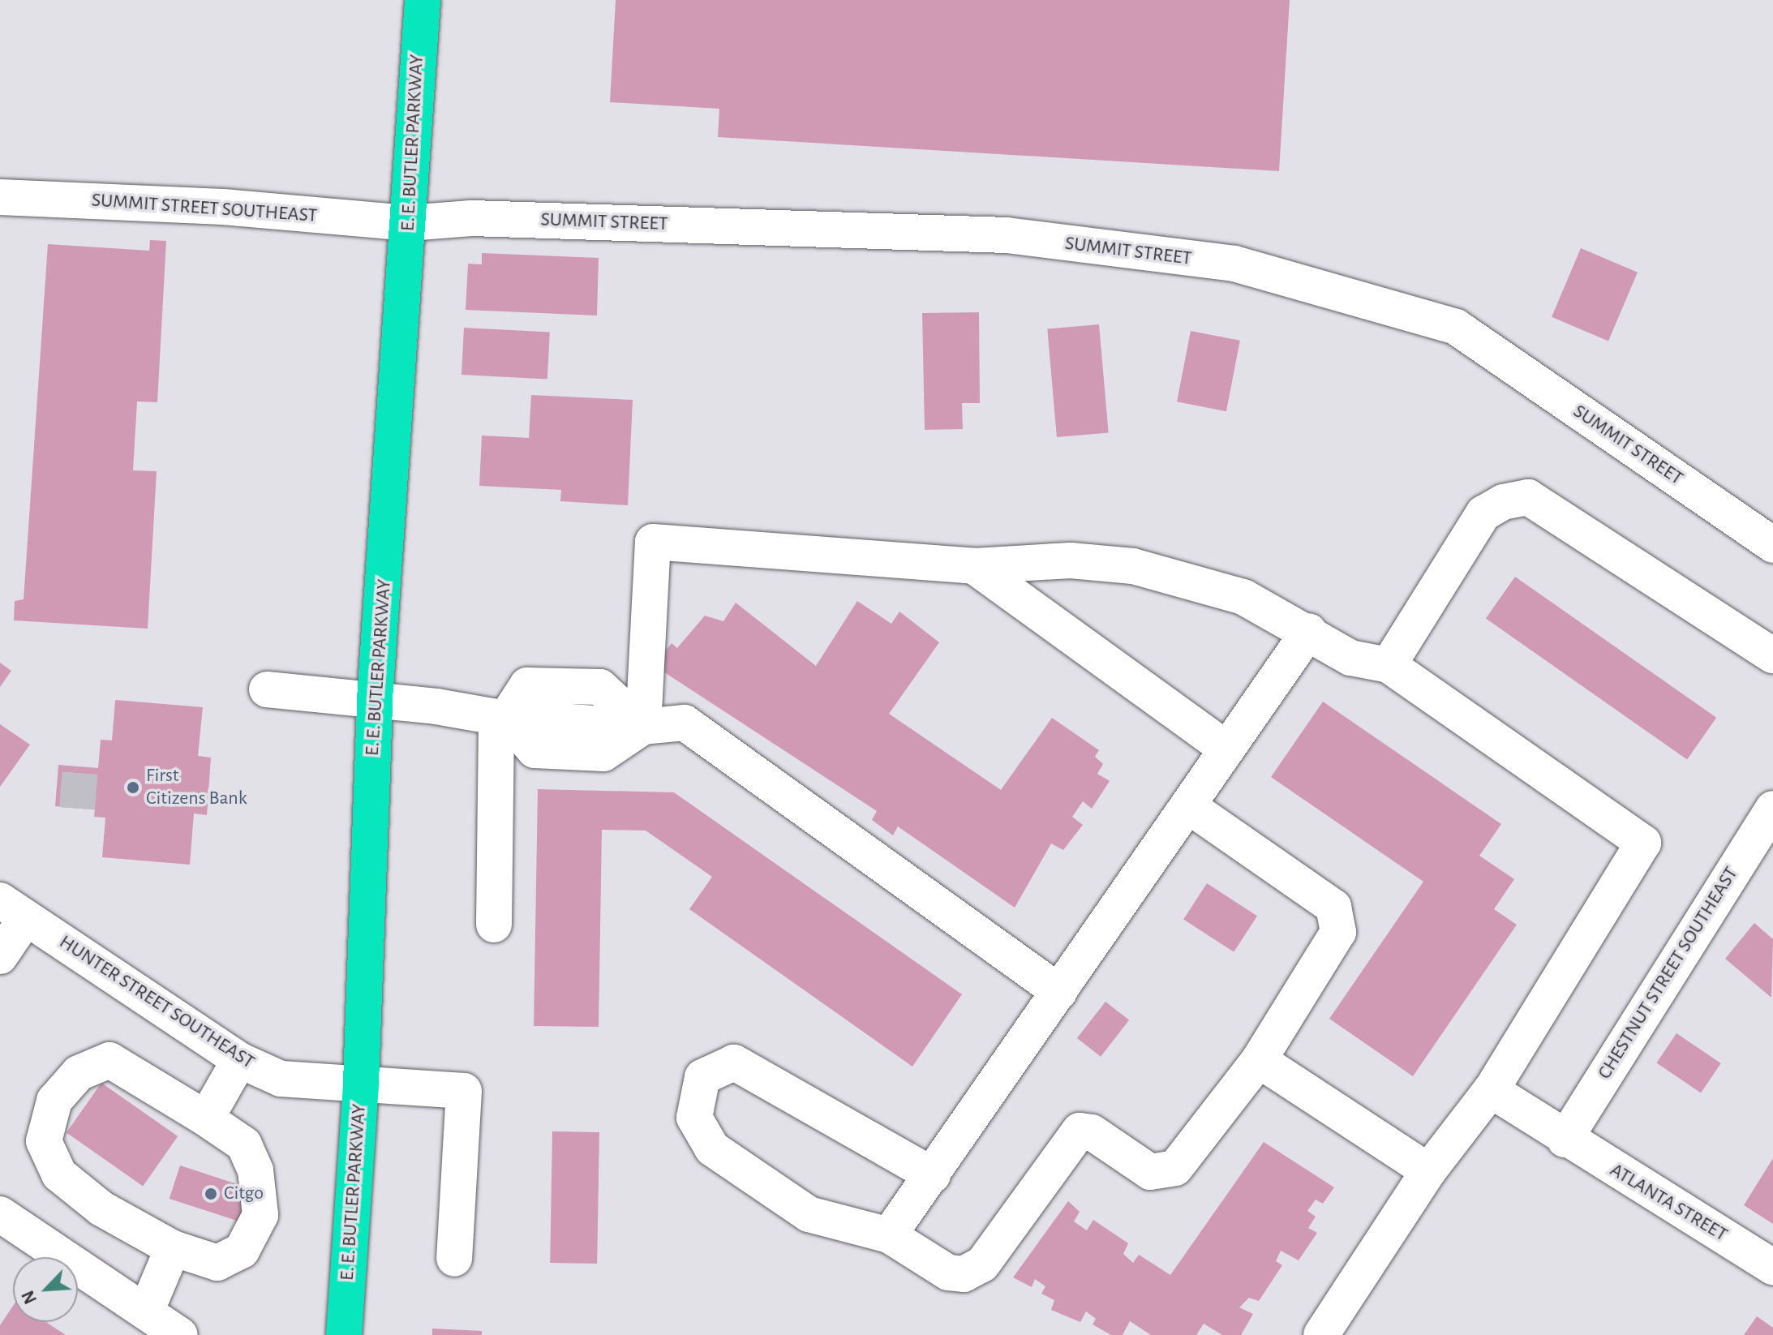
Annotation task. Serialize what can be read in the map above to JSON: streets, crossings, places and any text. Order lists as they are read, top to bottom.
{
  "streets": {
    "highway": ["E. E. BUTLER PARKWAY"],
    "street": [
      "SUMMIT STREET SOUTHEAST",
      "SUMMIT STREET",
      "CHESTNUT STREET SOUTHEAST",
      "HUNTER STREET SOUTHEAST",
      "ATLANTA STREET"
    ]
  },
  "crossings": [
    ["E. E. BUTLER PARKWAY", "SUMMIT STREET SOUTHEAST"],
    ["E. E. BUTLER PARKWAY", "SUMMIT STREET"],
    ["E. E. BUTLER PARKWAY", "HUNTER STREET SOUTHEAST"],
    ["SUMMIT STREET SOUTHEAST", "SUMMIT STREET"],
    ["CHESTNUT STREET SOUTHEAST", "ATLANTA STREET"]
  ],
  "places": ["First Citizens Bank", "Citgo"],
  "north": "bottom left"
}
